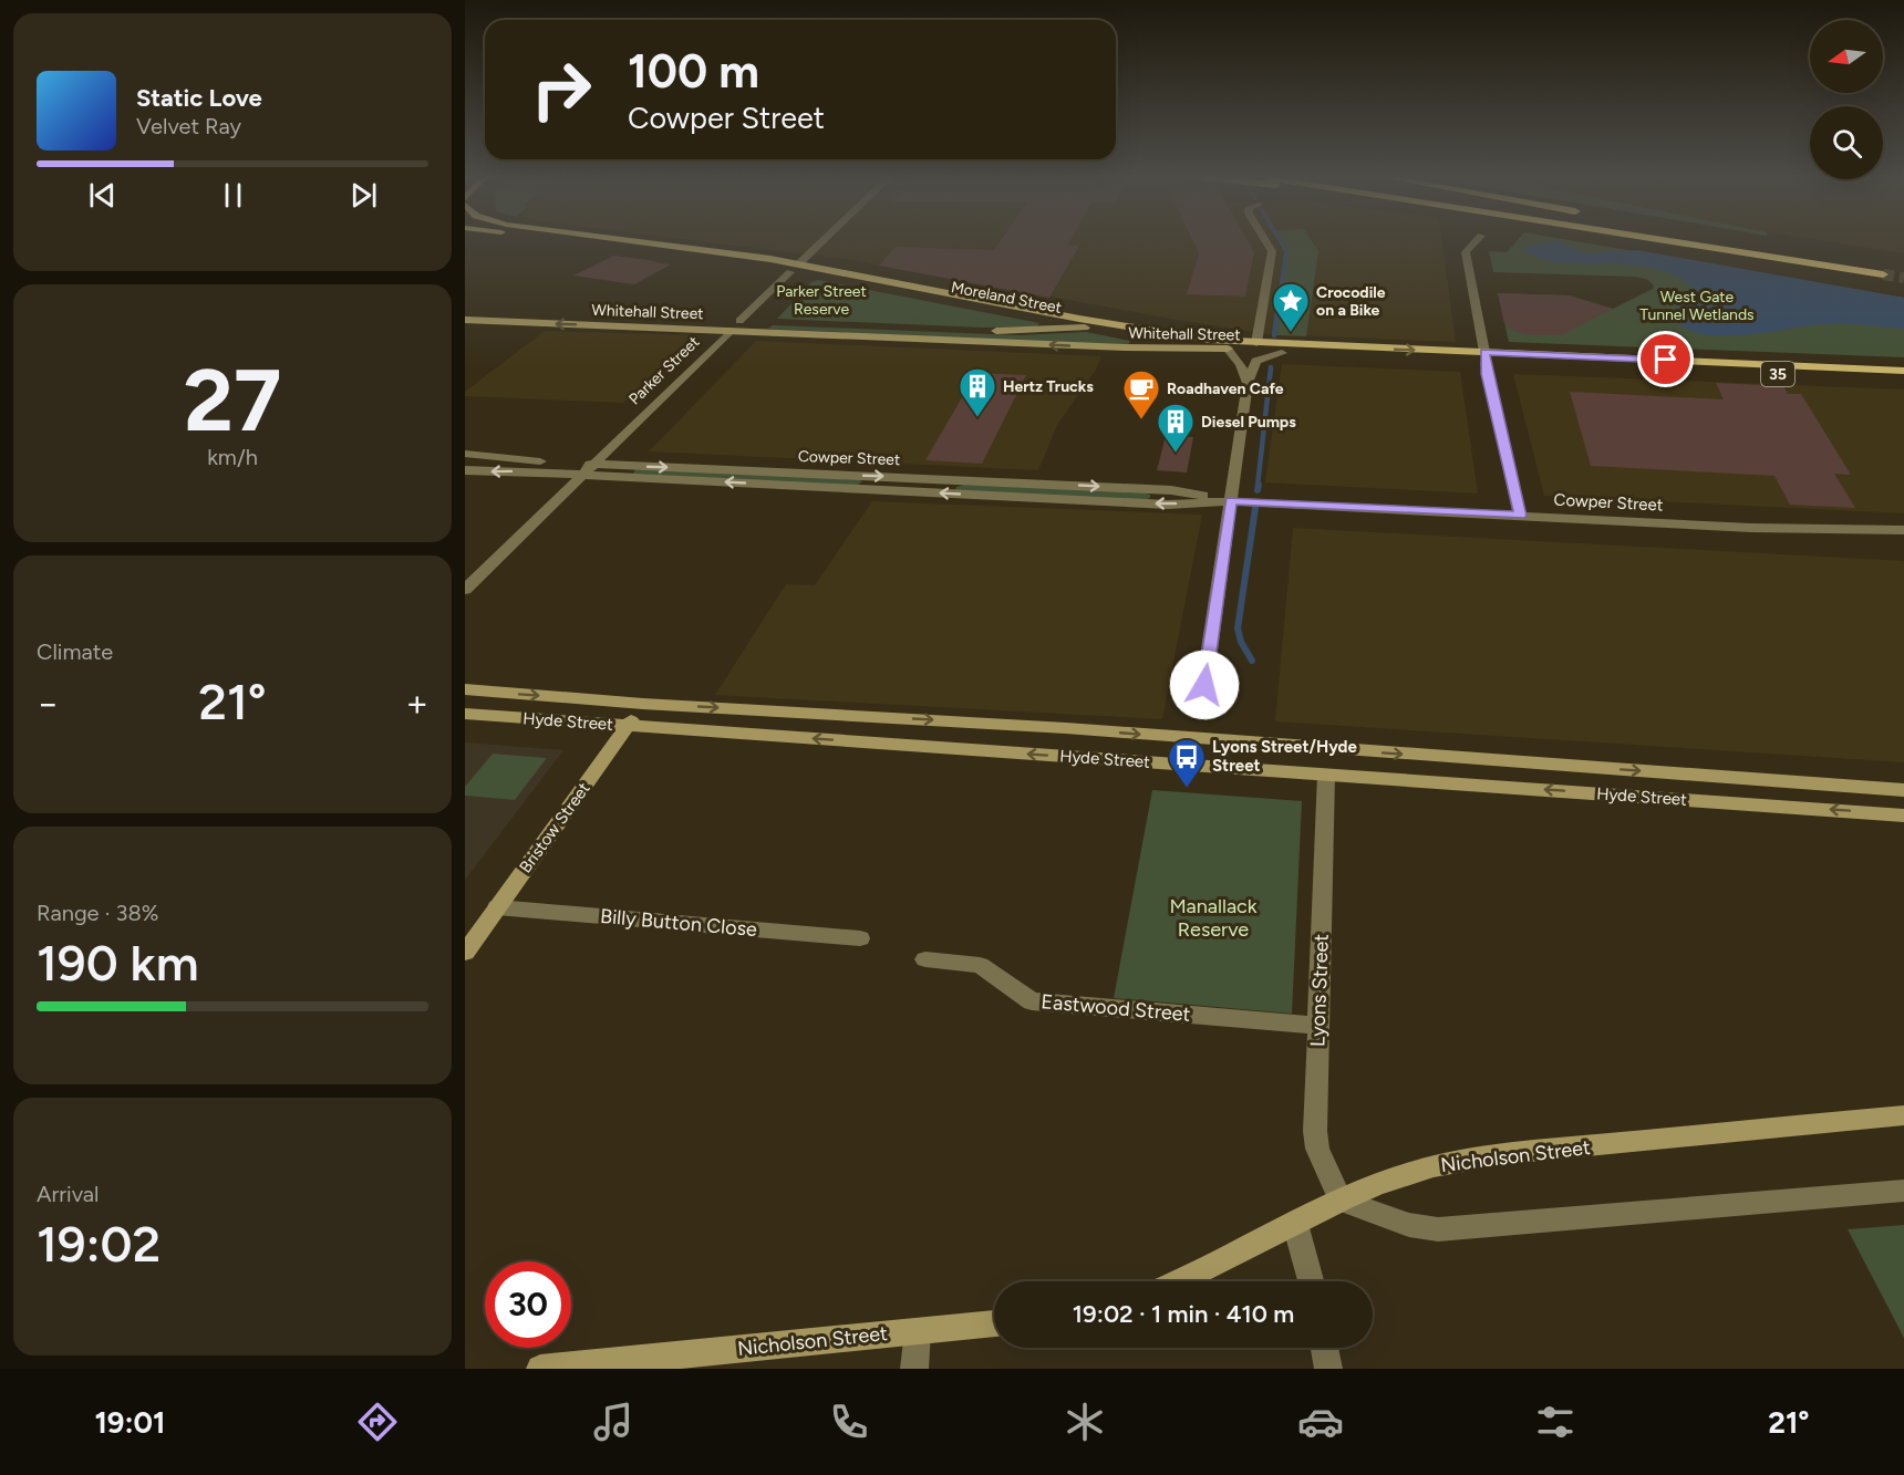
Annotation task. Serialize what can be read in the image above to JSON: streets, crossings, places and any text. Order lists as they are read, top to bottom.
{
  "streets": {
    "main road": ["Moreland Street", "Whitehall Street", "35"],
    "street": [
      "Parker Street",
      "Cowper Street",
      "Hyde Street",
      "Bristow Street",
      "Billy Button Close",
      "Lyons Street",
      "Eastwood Street",
      "Nicholson Street"
    ]
  },
  "crossings": [
    ["Moreland Street", "Whitehall Street"],
    ["Moreland Street", "Parker Street"],
    ["Moreland Street", "35"],
    ["Whitehall Street", "Parker Street"],
    ["Whitehall Street", "35"],
    ["Parker Street", "Cowper Street"],
    ["Hyde Street", "Bristow Street"],
    ["Hyde Street", "Lyons Street"],
    ["Bristow Street", "Billy Button Close"],
    ["Lyons Street", "Eastwood Street"],
    ["Lyons Street", "Nicholson Street"]
  ],
  "parks": ["Parker Street Reserve", "West Gate Tunnel Wetlands", "Manallack Reserve"],
  "places": {
    "place": ["Crocodile on a Bike"],
    "building": ["Hertz Trucks", "Diesel Pumps"],
    "cafe": ["Roadhaven Cafe"],
    "bus stop": ["Lyons Street/Hyde Street"]
  },
  "north": "left",
  "page": {
    "turn": ["100 m", "Cowper Street"],
    "song": ["Static Love", "Velvet Ray"],
    "tile": [
      ["27", "km/h"],
      "Climate",
      ["Range · 38%", "190 km"],
      ["Arrival", "19:02"]
    ],
    "heat": ["−", "21°", "+"],
    "limit": "30",
    "trip": "19:02 · 1 min · 410 m",
    "tabs": ["19:01", "21°"]
  }
}
